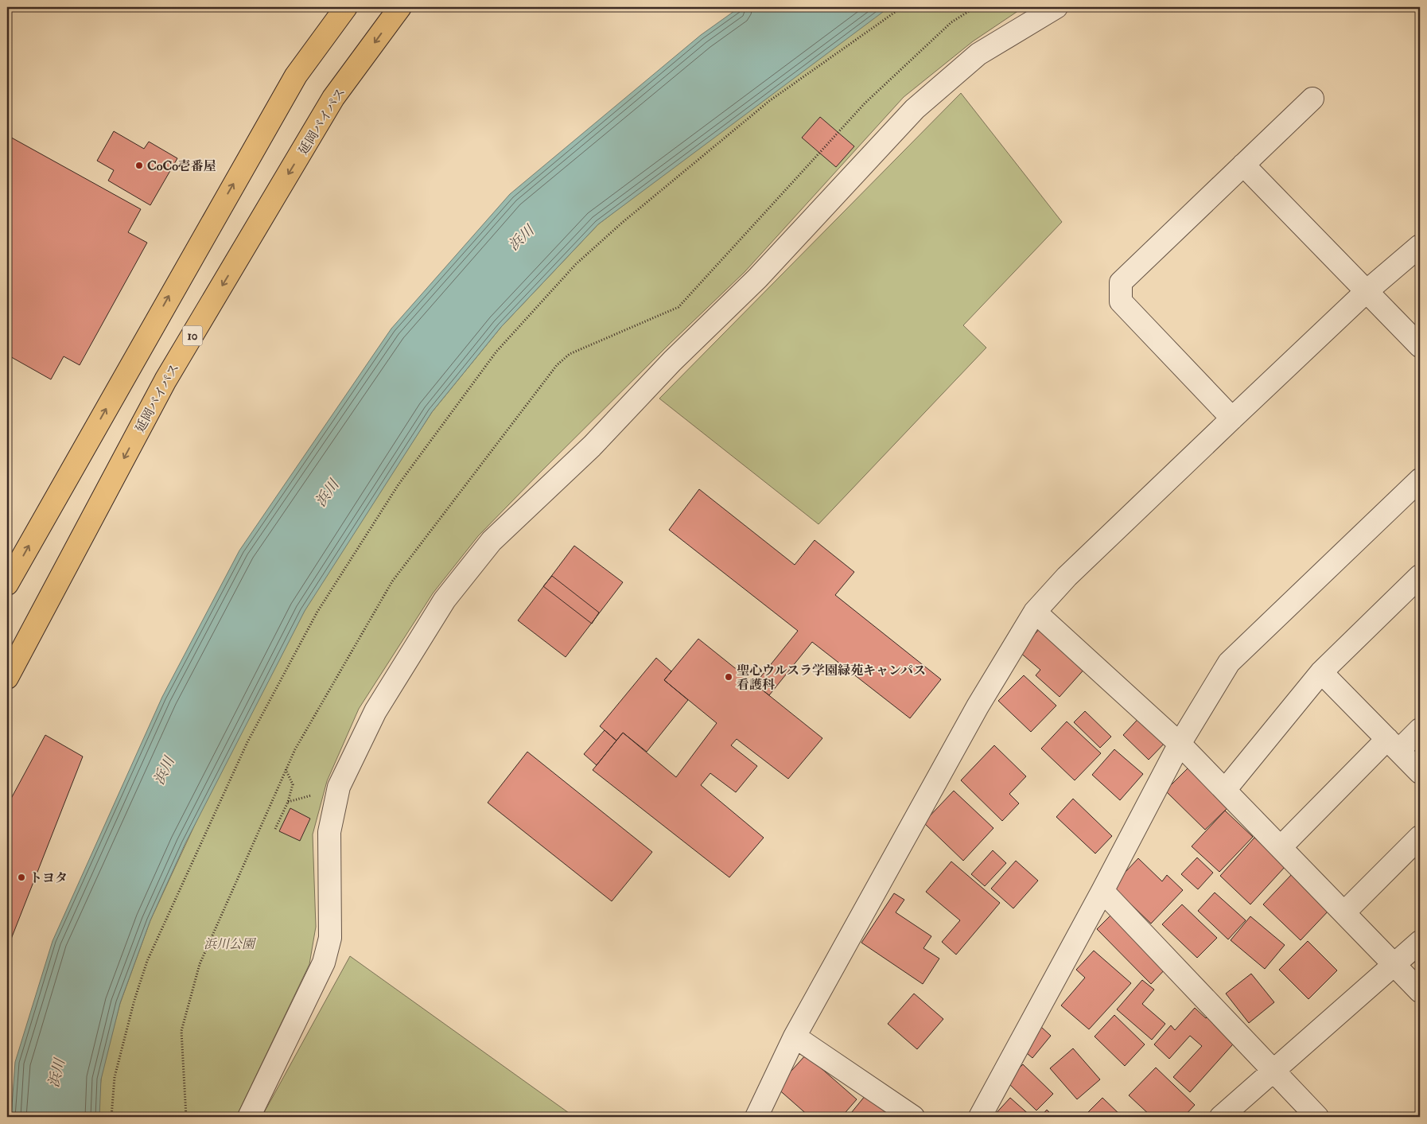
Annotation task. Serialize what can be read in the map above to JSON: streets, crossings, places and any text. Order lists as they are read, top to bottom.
{
  "streets": {
    "highway": ["延岡バイパス", "10"]
  },
  "water": ["浜川"],
  "parks": ["浜川公園"],
  "places": ["CoCo壱番屋", "聖心ウルスラ学園緑苑キャンパス 看護科", "トヨタ"]
}
